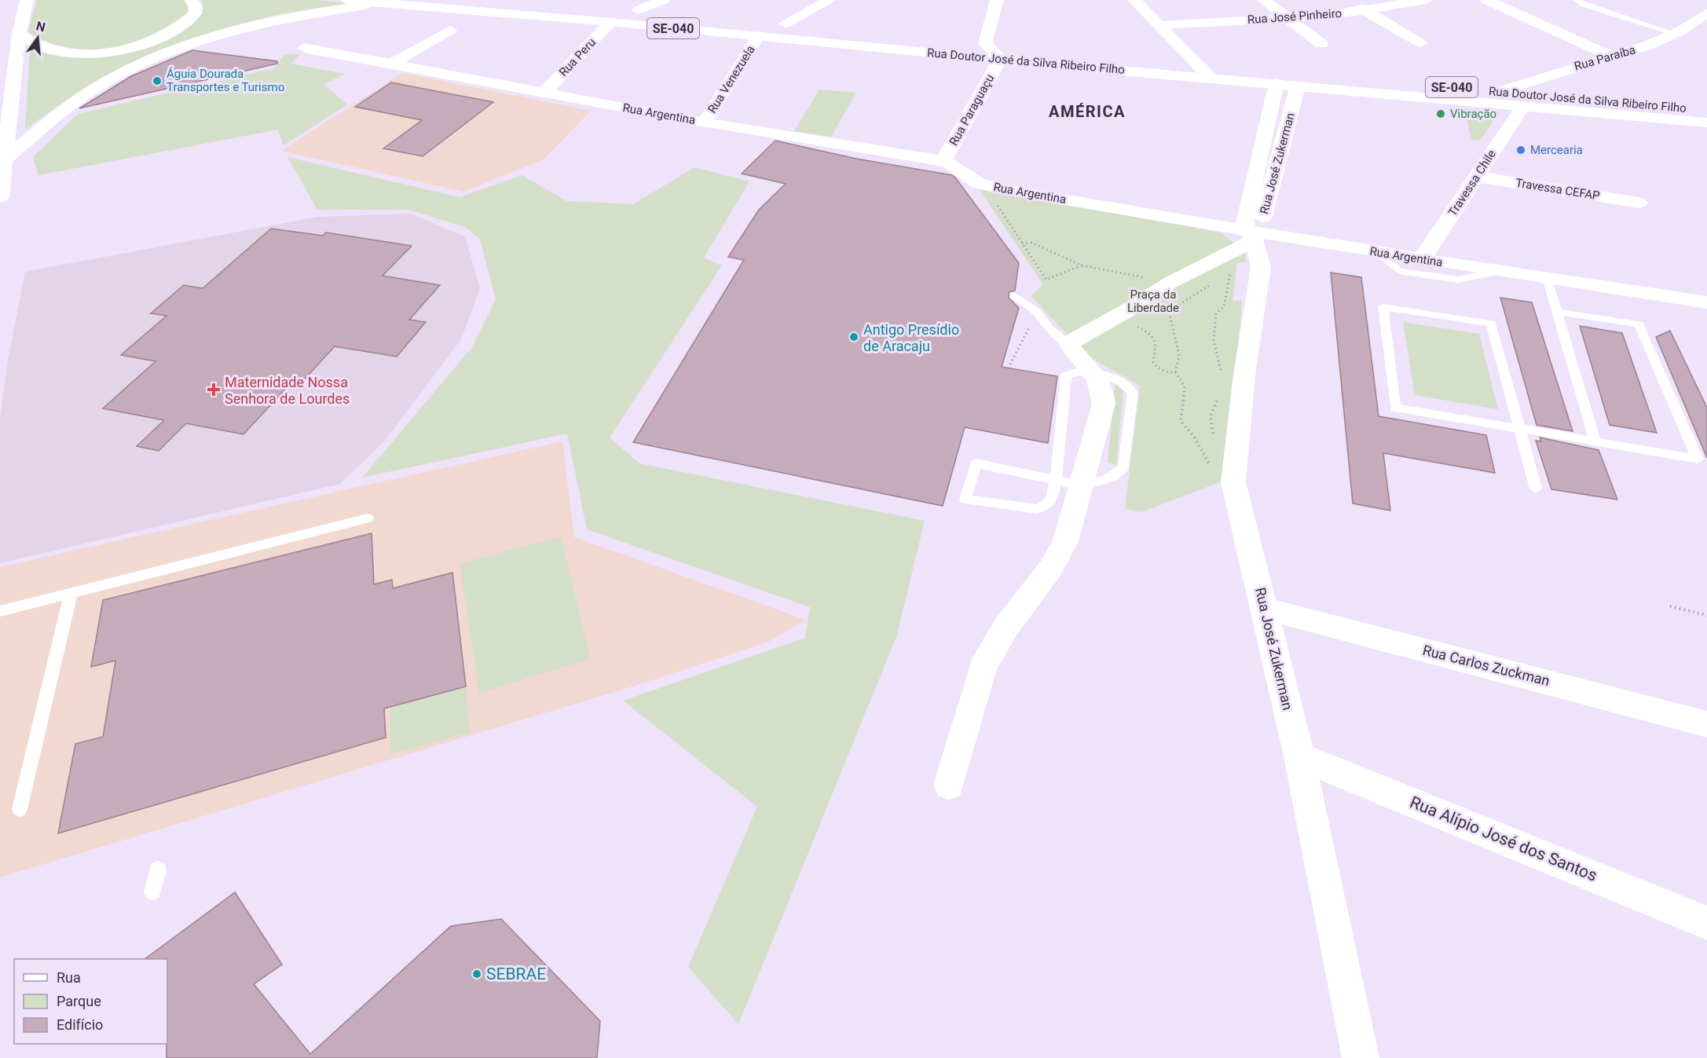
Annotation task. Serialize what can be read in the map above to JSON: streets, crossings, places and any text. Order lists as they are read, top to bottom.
{
  "streets": {
    "street": [
      "Rua José Pinheiro",
      "SE-040",
      "Rua Peru",
      "Rua Paraíba",
      "Rua Doutor José da Silva Ribeiro Filho",
      "Rua Venezuela",
      "Rua Paraguaçu",
      "Rua Argentina",
      "Rua José Zukerman",
      "Travessa Chile",
      "Travessa CEFAP",
      "Rua Carlos Zuckman",
      "Rua Alípio José dos Santos"
    ]
  },
  "crossings": [
    ["Rua Peru", "Rua Doutor José da Silva Ribeiro Filho"],
    ["Rua Peru", "Rua Argentina"],
    ["Rua Paraíba", "Rua Doutor José da Silva Ribeiro Filho"],
    ["Rua Doutor José da Silva Ribeiro Filho", "Rua Venezuela"],
    ["Rua Doutor José da Silva Ribeiro Filho", "Rua Paraguaçu"],
    ["Rua Doutor José da Silva Ribeiro Filho", "Rua José Zukerman"],
    ["Rua Doutor José da Silva Ribeiro Filho", "Travessa Chile"],
    ["Rua Venezuela", "Rua Argentina"],
    ["Rua Paraguaçu", "Rua Argentina"],
    ["Rua Argentina", "Rua José Zukerman"],
    ["Rua Argentina", "Travessa Chile"],
    ["Rua José Zukerman", "Rua Carlos Zuckman"],
    ["Rua José Zukerman", "Rua Alípio José dos Santos"],
    ["Travessa Chile", "Travessa CEFAP"]
  ],
  "districts": ["AMÉRICA"],
  "parks": ["Praça da Liberdade"],
  "places": {
    "other": [
      "Águia Dourada Transportes e Turismo",
      "Vibração",
      "Mercearia",
      "Antigo Presídio de Aracaju",
      "SEBRAE"
    ],
    "health": ["Maternidade Nossa Senhora de Lourdes"]
  },
  "legend": ["Rua", "Parque", "Edifício"],
  "north": "top"
}
